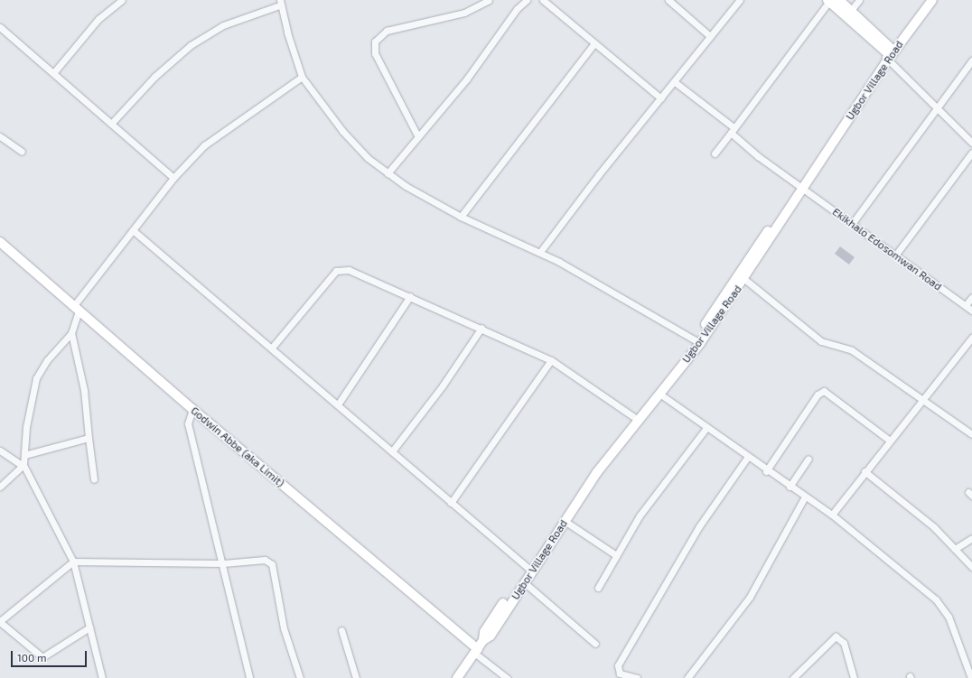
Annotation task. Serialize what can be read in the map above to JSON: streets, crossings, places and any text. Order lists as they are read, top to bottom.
{
  "streets": {
    "street": ["Ugbor Village Road", "Ekikhalo Edosomwan Road", "Godwin Abbe (aka Limit)"]
  },
  "crossings": [
    ["Ugbor Village Road", "Ekikhalo Edosomwan Road"],
    ["Ugbor Village Road", "Godwin Abbe (aka Limit)"]
  ],
  "scale_bar": "100 m"
}
